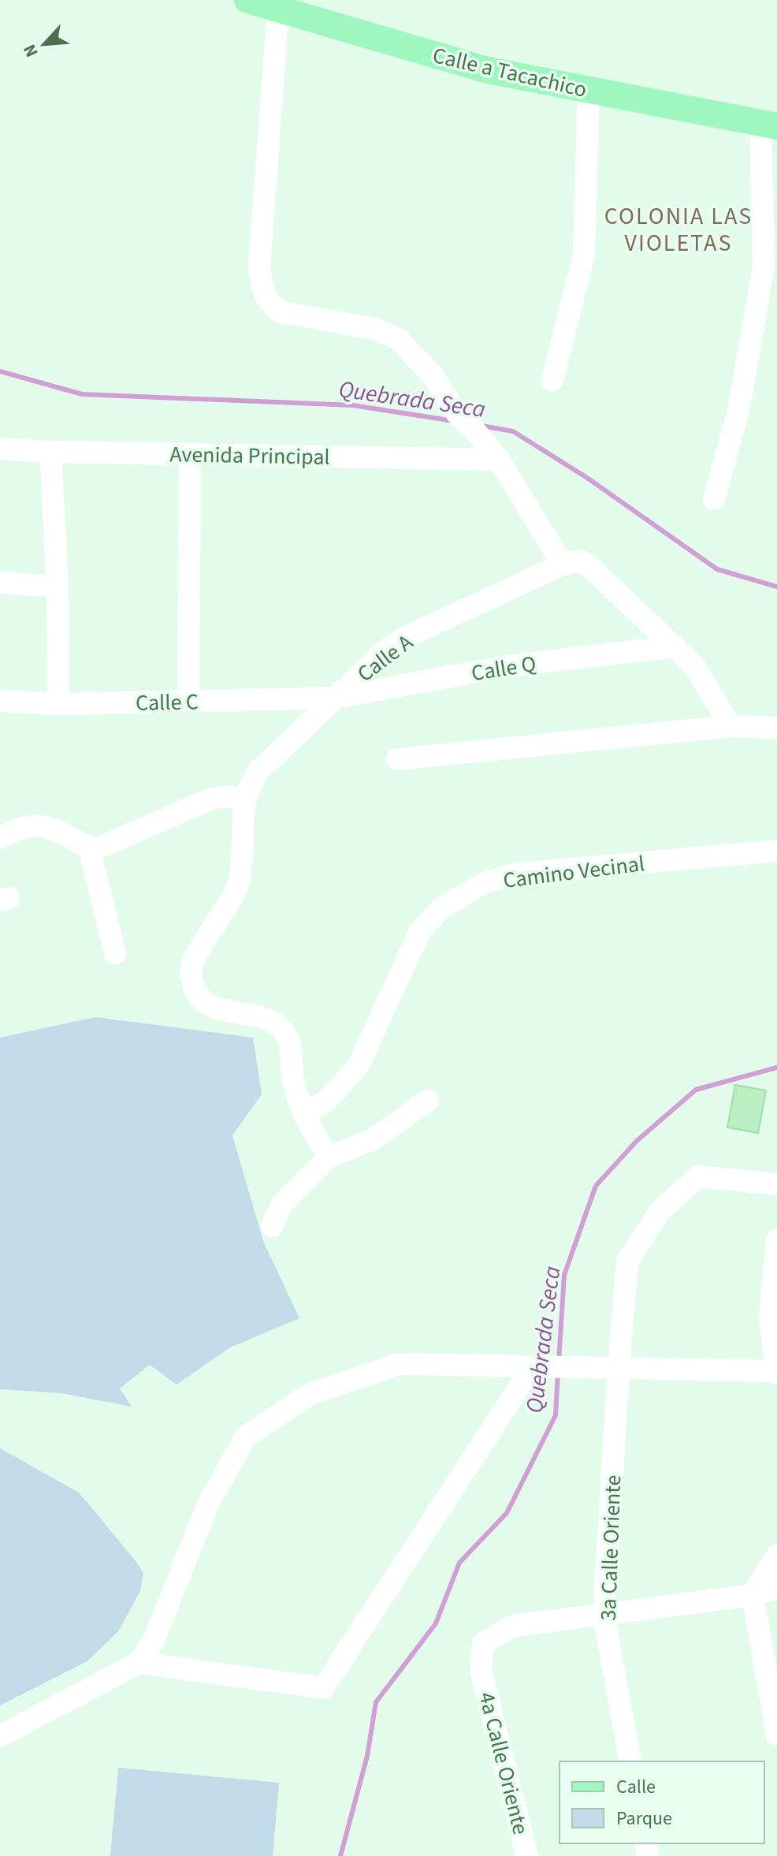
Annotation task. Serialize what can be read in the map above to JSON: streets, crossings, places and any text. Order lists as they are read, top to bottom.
{
  "streets": {
    "main road": ["Calle a Tacachico"],
    "street": [
      "Avenida Principal",
      "Calle A",
      "Calle Q",
      "Calle C",
      "Camino Vecinal",
      "3a Calle Oriente",
      "4a Calle Oriente"
    ]
  },
  "crossings": [
    ["Calle A", "Calle Q"],
    ["Calle A", "Calle C"],
    ["Calle Q", "Calle C"],
    ["3a Calle Oriente", "4a Calle Oriente"]
  ],
  "districts": ["COLONIA LAS VIOLETAS"],
  "water": ["Quebrada Seca"],
  "legend": ["Calle", "Parque"],
  "north": "bottom left"
}
